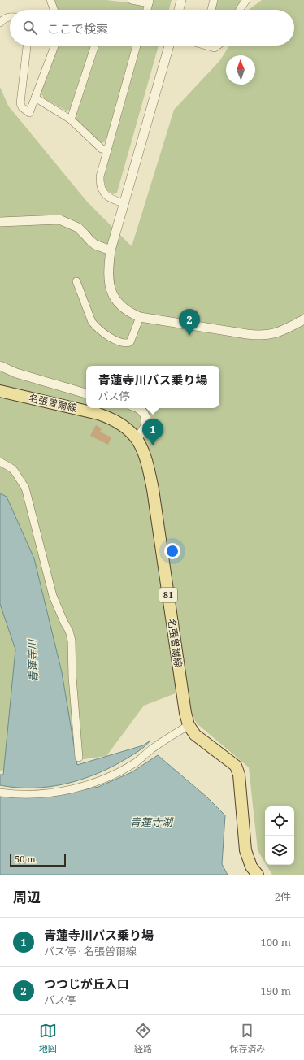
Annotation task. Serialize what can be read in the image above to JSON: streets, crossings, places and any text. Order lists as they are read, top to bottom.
{
  "streets": {
    "main road": ["名張曽爾線", "81"]
  },
  "water": ["青蓮寺川", "青蓮寺湖"],
  "scale_bar": "50 m",
  "north": "top",
  "page": {
    "search": "ここで検索",
    "pins": ["2", "1"],
    "popup": ["青蓮寺川バス乗り場", "バス停"],
    "scale": "50 m",
    "heading": ["周辺", "2件"],
    "list": [
      {
        "mark": "1",
        "name": "青蓮寺川バス乗り場",
        "note": "バス停 · 名張曽爾線",
        "value": "100 m"
      },
      {
        "mark": "2",
        "name": "つつじが丘入口",
        "note": "バス停",
        "value": "190 m"
      }
    ],
    "nav": ["地図", "経路", "保存済み"]
  }
}
